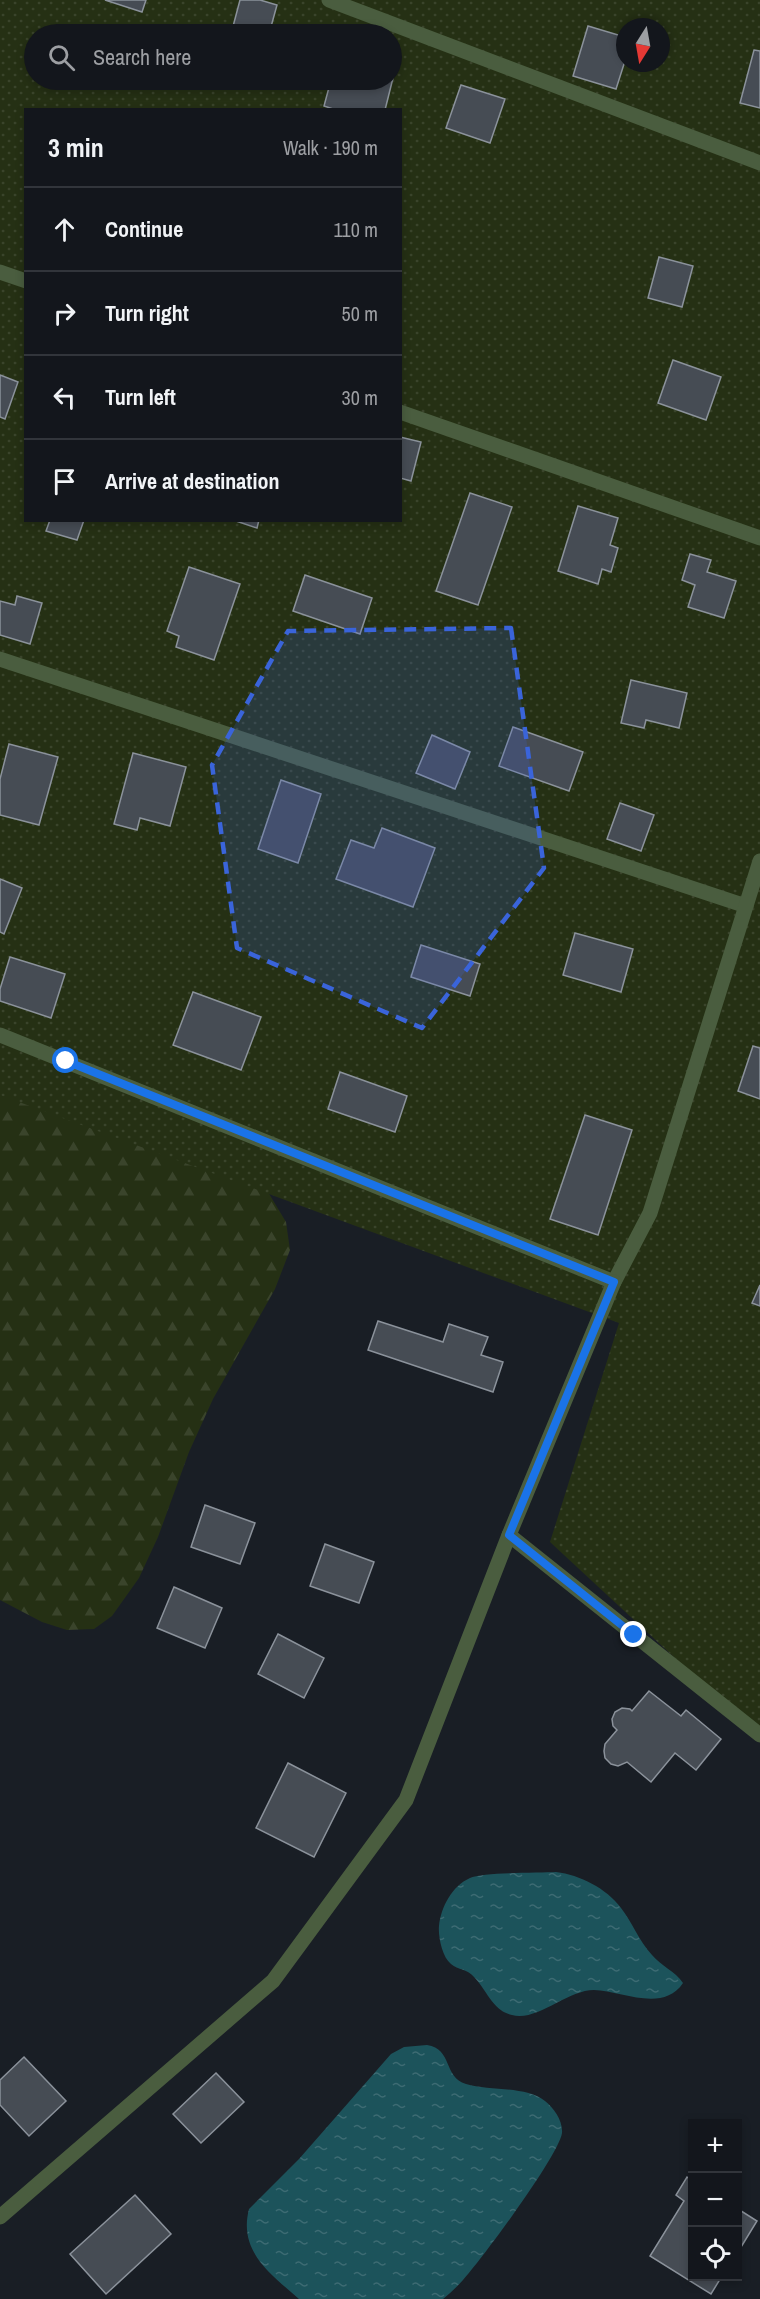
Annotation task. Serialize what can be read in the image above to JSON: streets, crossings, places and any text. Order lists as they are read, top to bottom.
{
  "north": "bottom",
  "page": {
    "search": "Search here",
    "heading": ["3 min", "Walk · 190 m"],
    "list": [
      ["Continue", "110 m"],
      ["Turn right", "50 m"],
      ["Turn left", "30 m"],
      "Arrive at destination"
    ],
    "map_buttons": ["+", "−"]
  }
}
